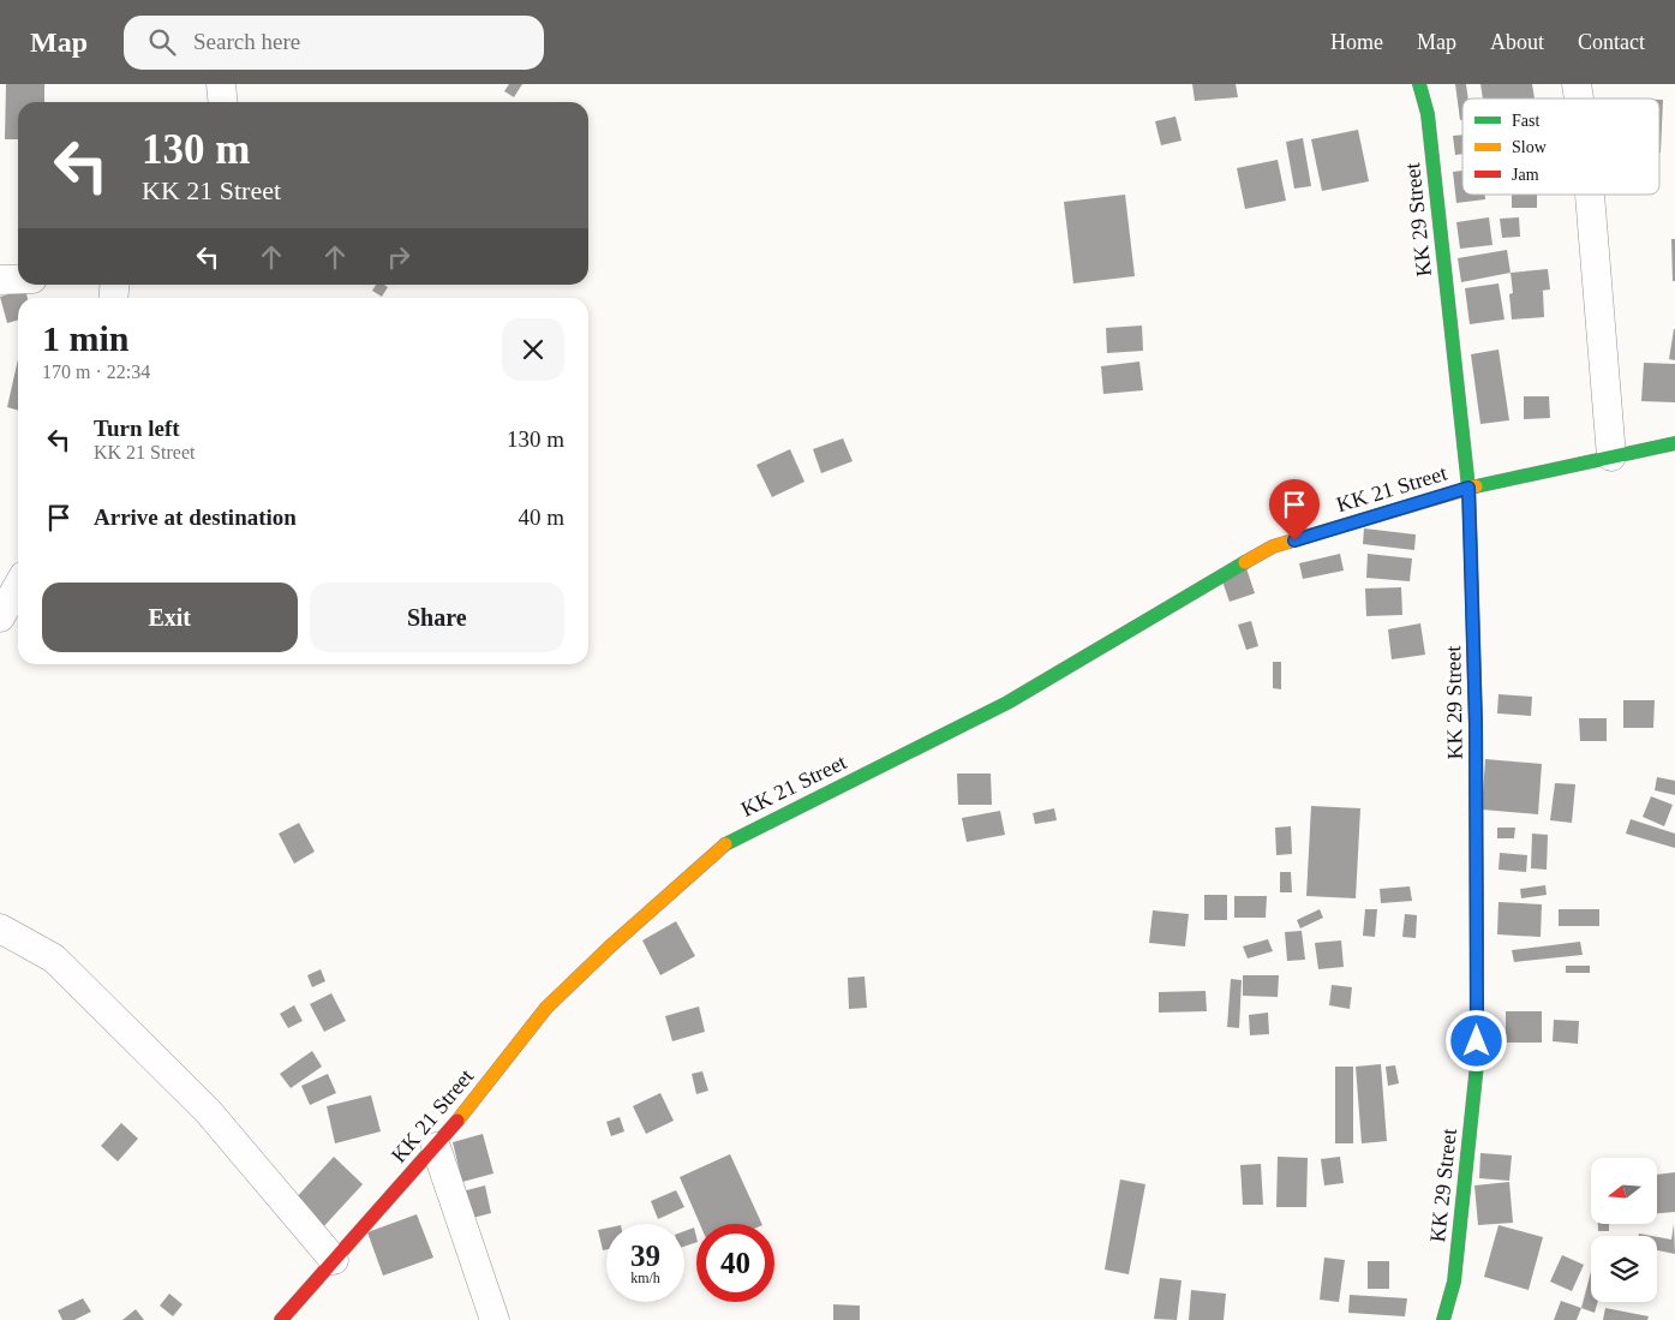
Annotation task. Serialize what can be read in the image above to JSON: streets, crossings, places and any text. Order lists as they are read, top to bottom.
{
  "streets": {
    "street": ["KK 29 Street", "KK 21 Street"]
  },
  "crossings": [
    ["KK 29 Street", "KK 21 Street"]
  ],
  "legend": ["Fast", "Slow", "Jam"],
  "north": "left",
  "page": {
    "header": "Map",
    "search": "Search here",
    "nav": [
      "Home",
      "Map",
      "About",
      "Contact"
    ],
    "turn": ["130 m", "KK 21 Street"],
    "heading": ["1 min", "170 m · 22:34"],
    "list": [
      {
        "name": "Turn left",
        "note": "KK 21 Street",
        "value": "130 m"
      },
      {
        "name": "Arrive at destination",
        "value": "40 m"
      }
    ],
    "buttons": ["Exit", "Share"],
    "speed": "39 km/h",
    "limit": "40"
  }
}
